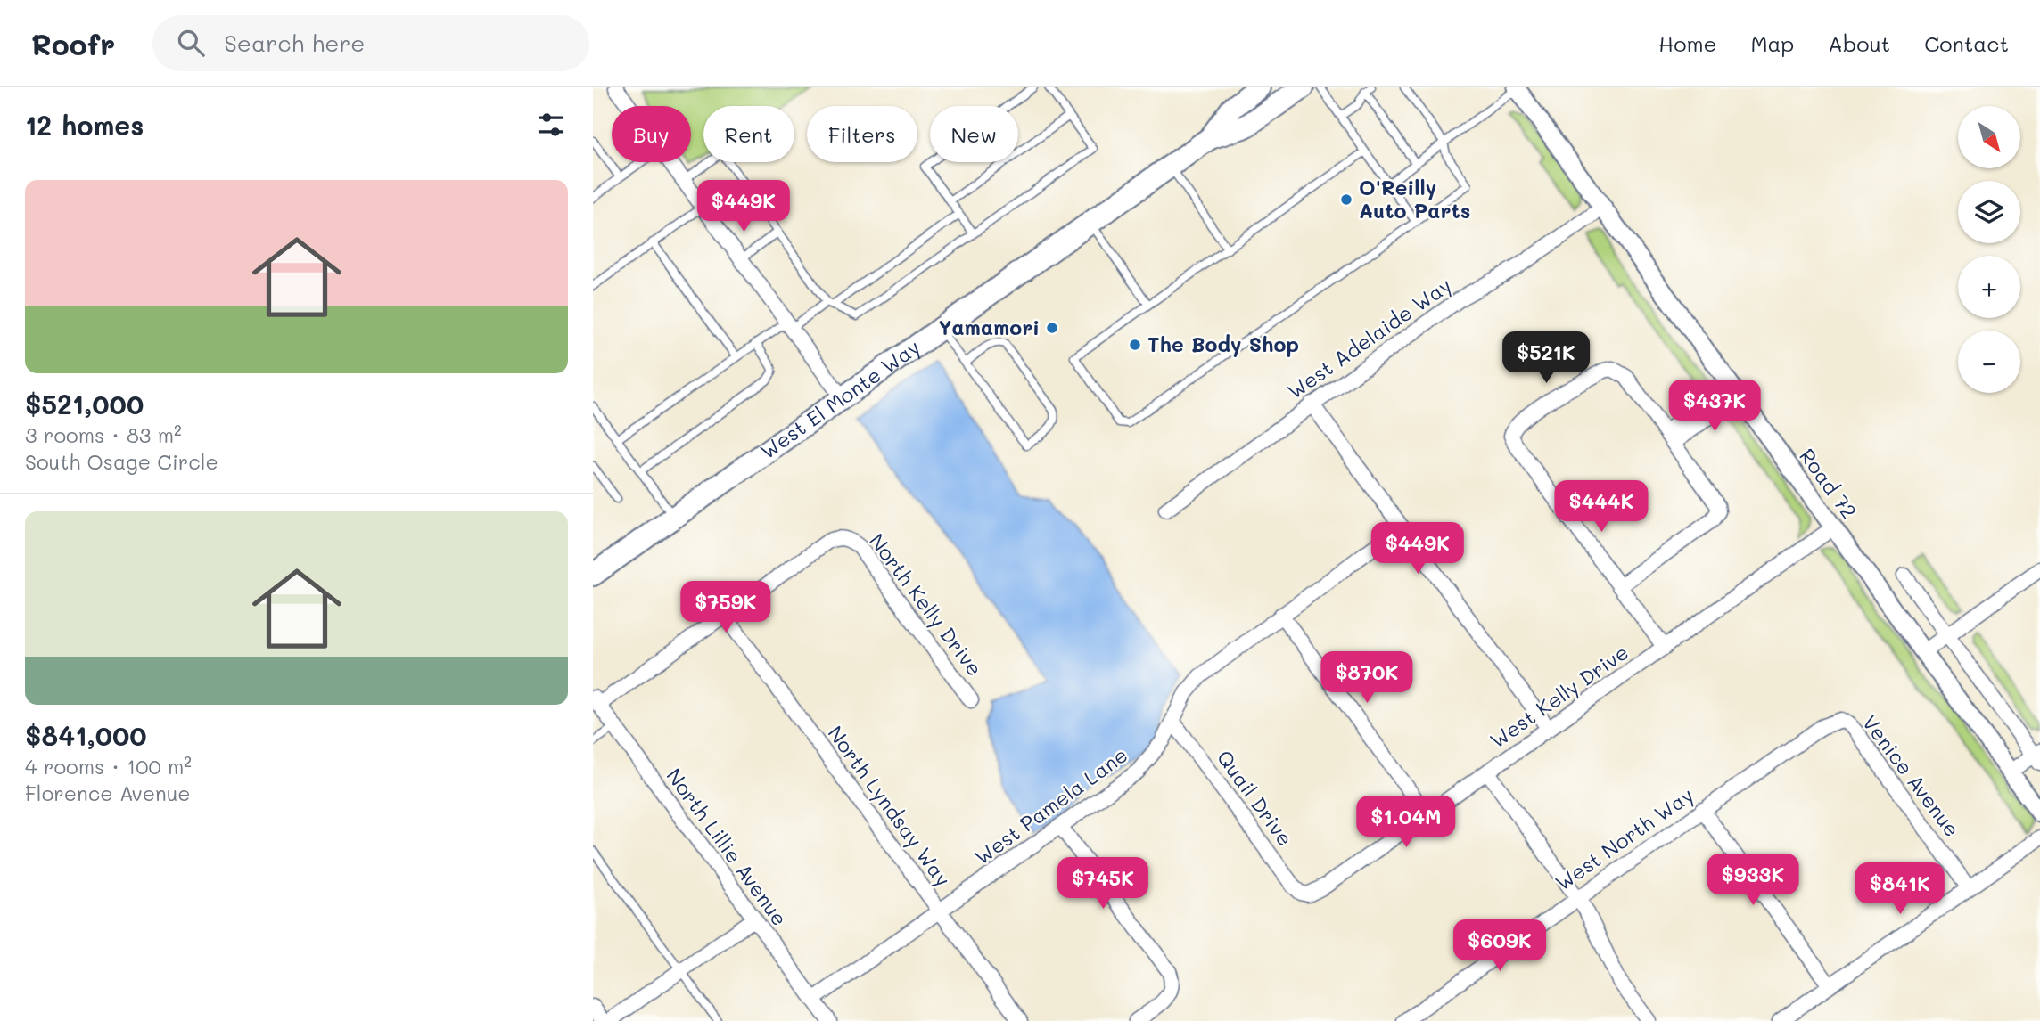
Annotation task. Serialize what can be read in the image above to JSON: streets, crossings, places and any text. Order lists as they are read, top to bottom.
{
  "streets": {
    "main road": ["West El Monte Way"],
    "street": [
      "West Adelaide Way",
      "Road 72",
      "North Kelly Drive",
      "West Kelly Drive",
      "Venice Avenue",
      "Quail Drive",
      "North Lyndsay Way",
      "West Pamela Lane",
      "West North Way",
      "North Lillie Avenue"
    ]
  },
  "crossings": [
    ["West Adelaide Way", "Road 72"],
    ["Road 72", "West Kelly Drive"],
    ["North Kelly Drive", "North Lyndsay Way"],
    ["West Kelly Drive", "Quail Drive"],
    ["Venice Avenue", "West North Way"],
    ["Quail Drive", "West Pamela Lane"],
    ["North Lyndsay Way", "West Pamela Lane"],
    ["West Pamela Lane", "North Lillie Avenue"]
  ],
  "places": ["O'Reilly Auto Parts", "Yamamori", "The Body Shop"],
  "north": "bottom right",
  "page": {
    "header": "Roofr",
    "search": "Search here",
    "nav": [
      "Home",
      "Map",
      "About",
      "Contact"
    ],
    "heading": "12 homes",
    "map_buttons": ["+", "−"],
    "chip": [
      "Buy",
      "Rent",
      "Filters",
      "New"
    ],
    "list": [
      {
        "name": "$521,000",
        "note": "3 rooms · 83 m² · South Osage Circle"
      },
      {
        "name": "$841,000",
        "note": "4 rooms · 100 m² · Florence Avenue"
      }
    ],
    "price": [
      "$449K",
      "$521K",
      "$437K",
      "$444K",
      "$449K",
      "$759K",
      "$870K",
      "$1.04M",
      "$933K",
      "$745K",
      "$841K",
      "$609K"
    ]
  }
}
